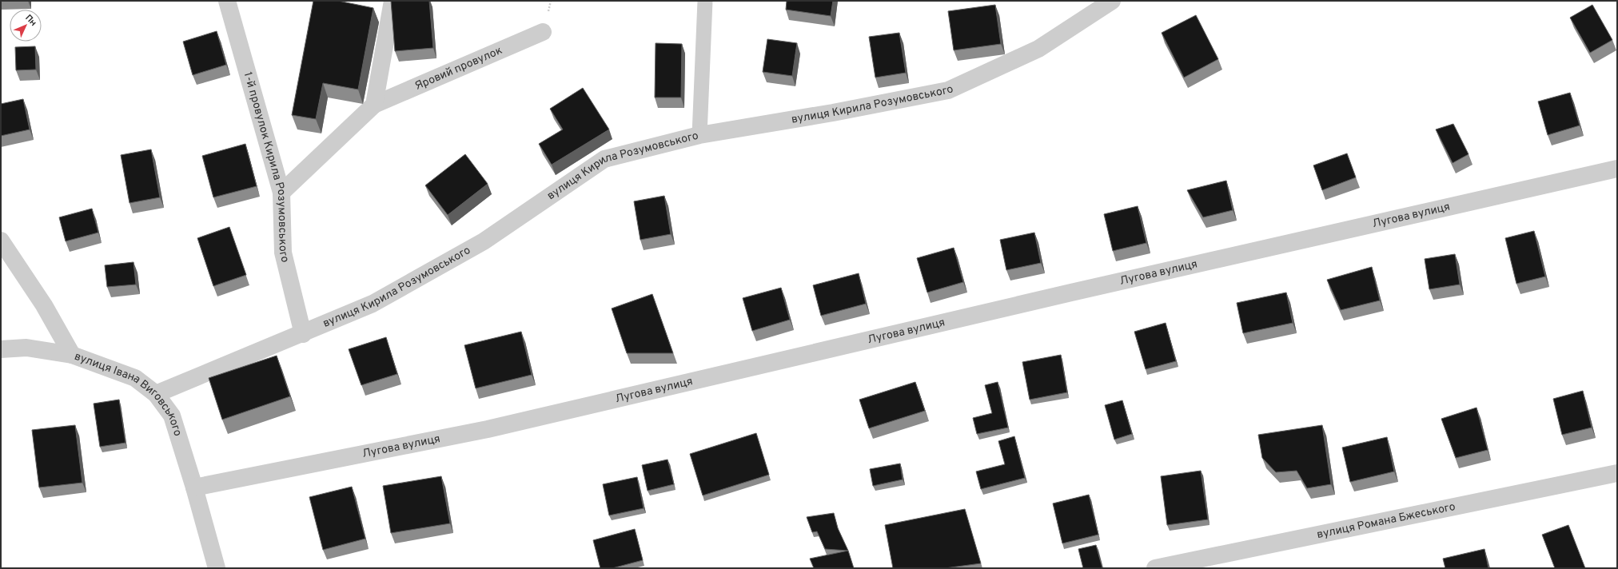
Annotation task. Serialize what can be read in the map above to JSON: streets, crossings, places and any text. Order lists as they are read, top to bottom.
{
  "streets": {
    "street": [
      "Яровий провулок",
      "вулиця Кирила Розумовського",
      "1-й провулок Кирила Розумовського",
      "Лугова вулиця",
      "вулиця Івана Виговського",
      "вулиця Романа Бжеського"
    ]
  },
  "crossings": [
    ["Яровий провулок", "1-й провулок Кирила Розумовського"],
    ["вулиця Кирила Розумовського", "1-й провулок Кирила Розумовського"],
    ["вулиця Кирила Розумовського", "вулиця Івана Виговського"],
    ["Лугова вулиця", "вулиця Івана Виговського"]
  ],
  "north": "top right"
}
